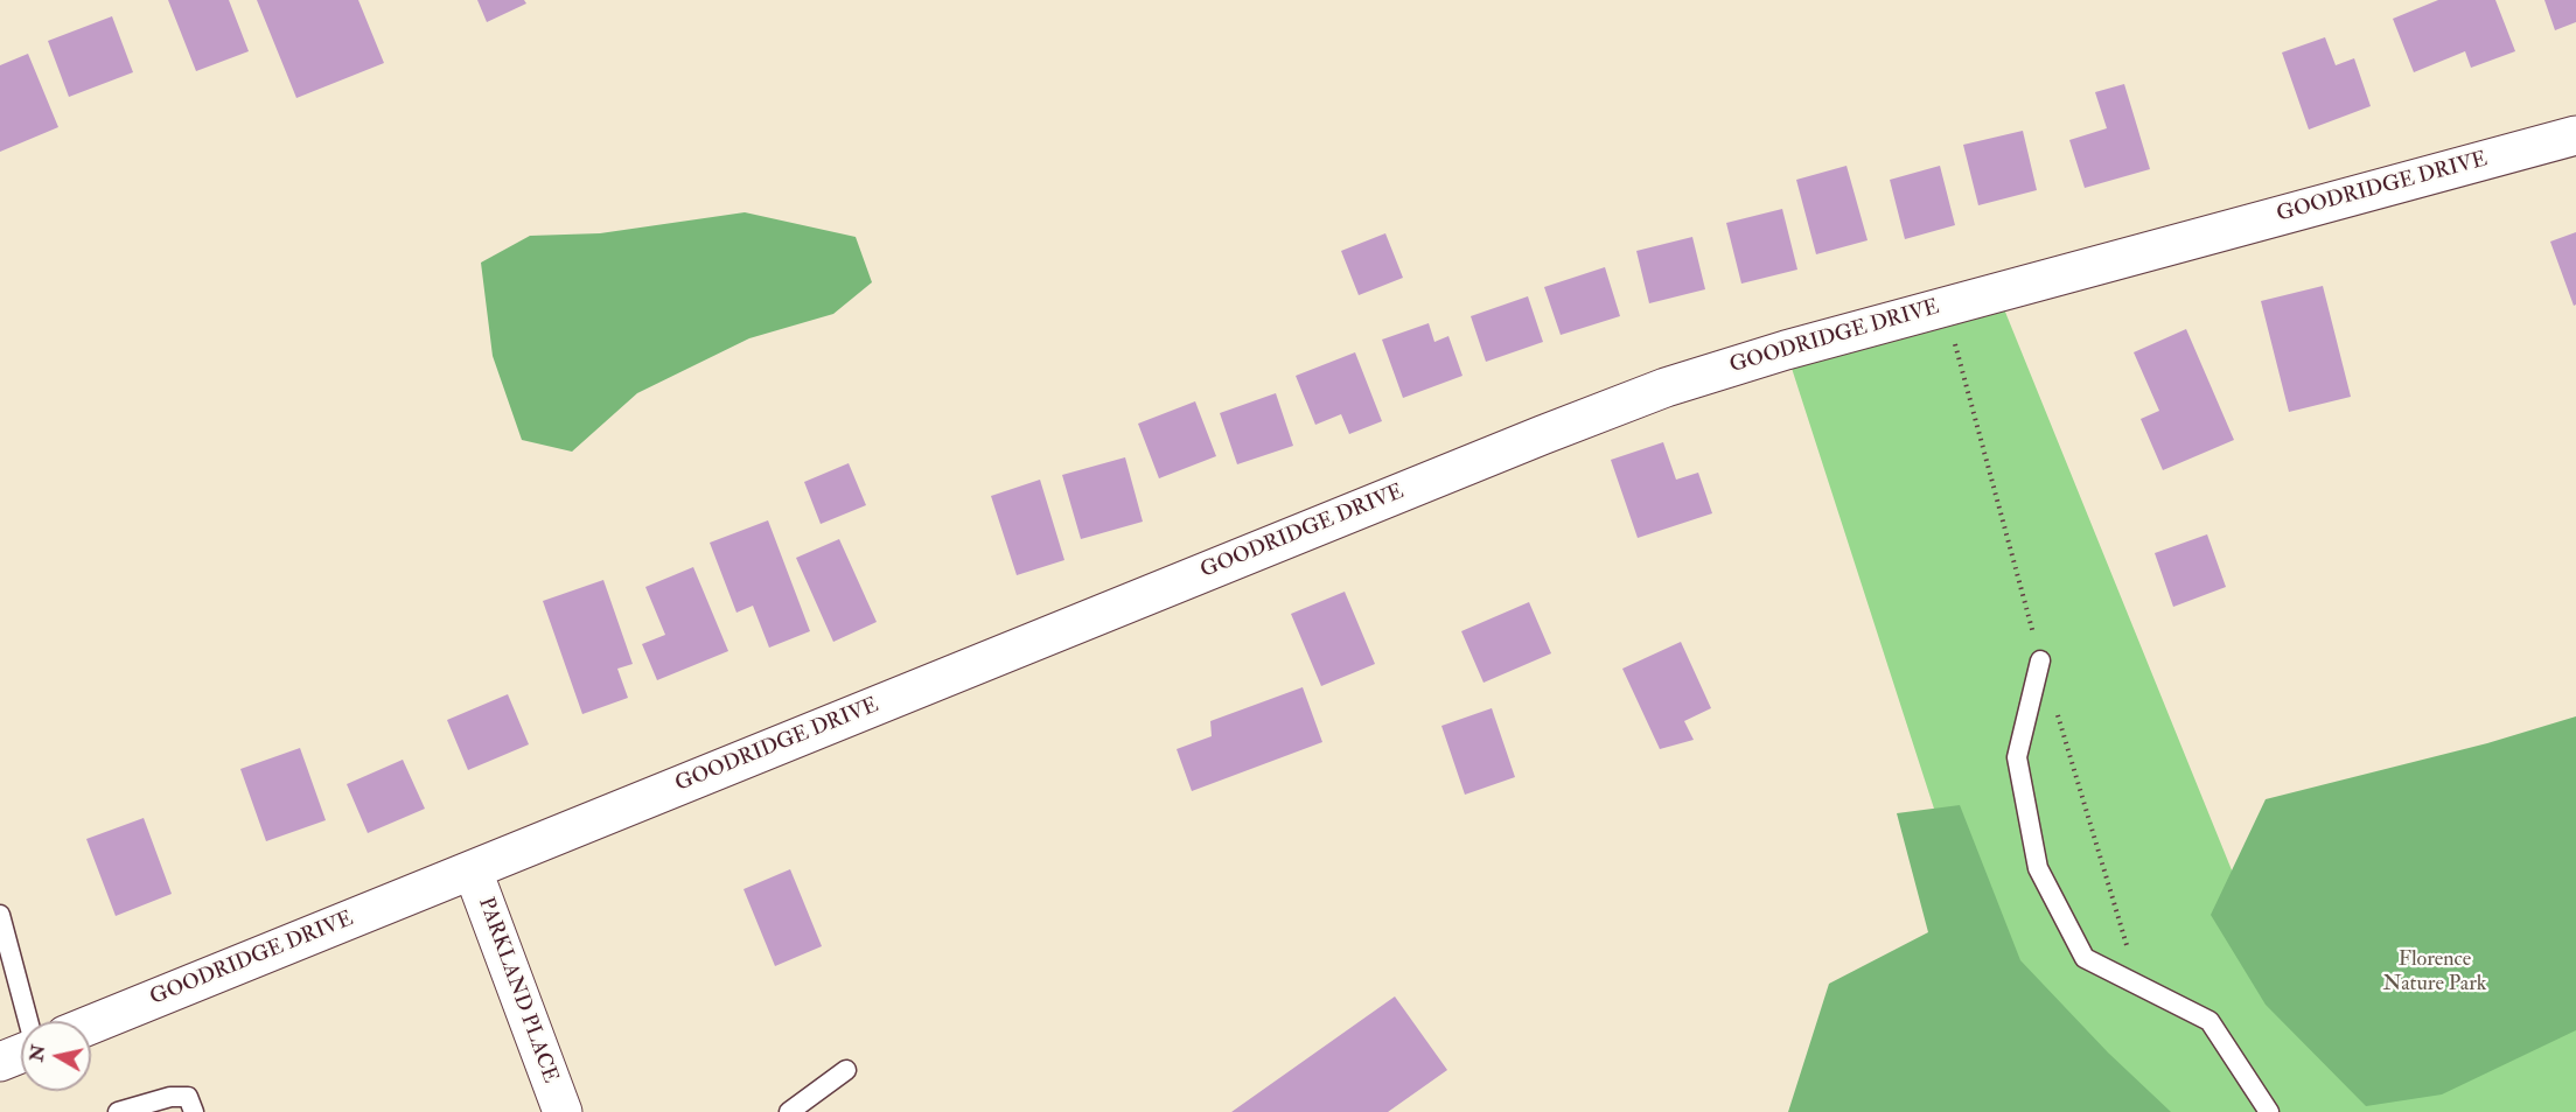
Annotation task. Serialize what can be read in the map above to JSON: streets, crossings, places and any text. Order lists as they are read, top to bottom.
{
  "streets": {
    "street": ["GOODRIDGE DRIVE", "PARKLAND PLACE"]
  },
  "crossings": [
    ["GOODRIDGE DRIVE", "PARKLAND PLACE"]
  ],
  "parks": ["Florence Nature Park"],
  "north": "left"
}
